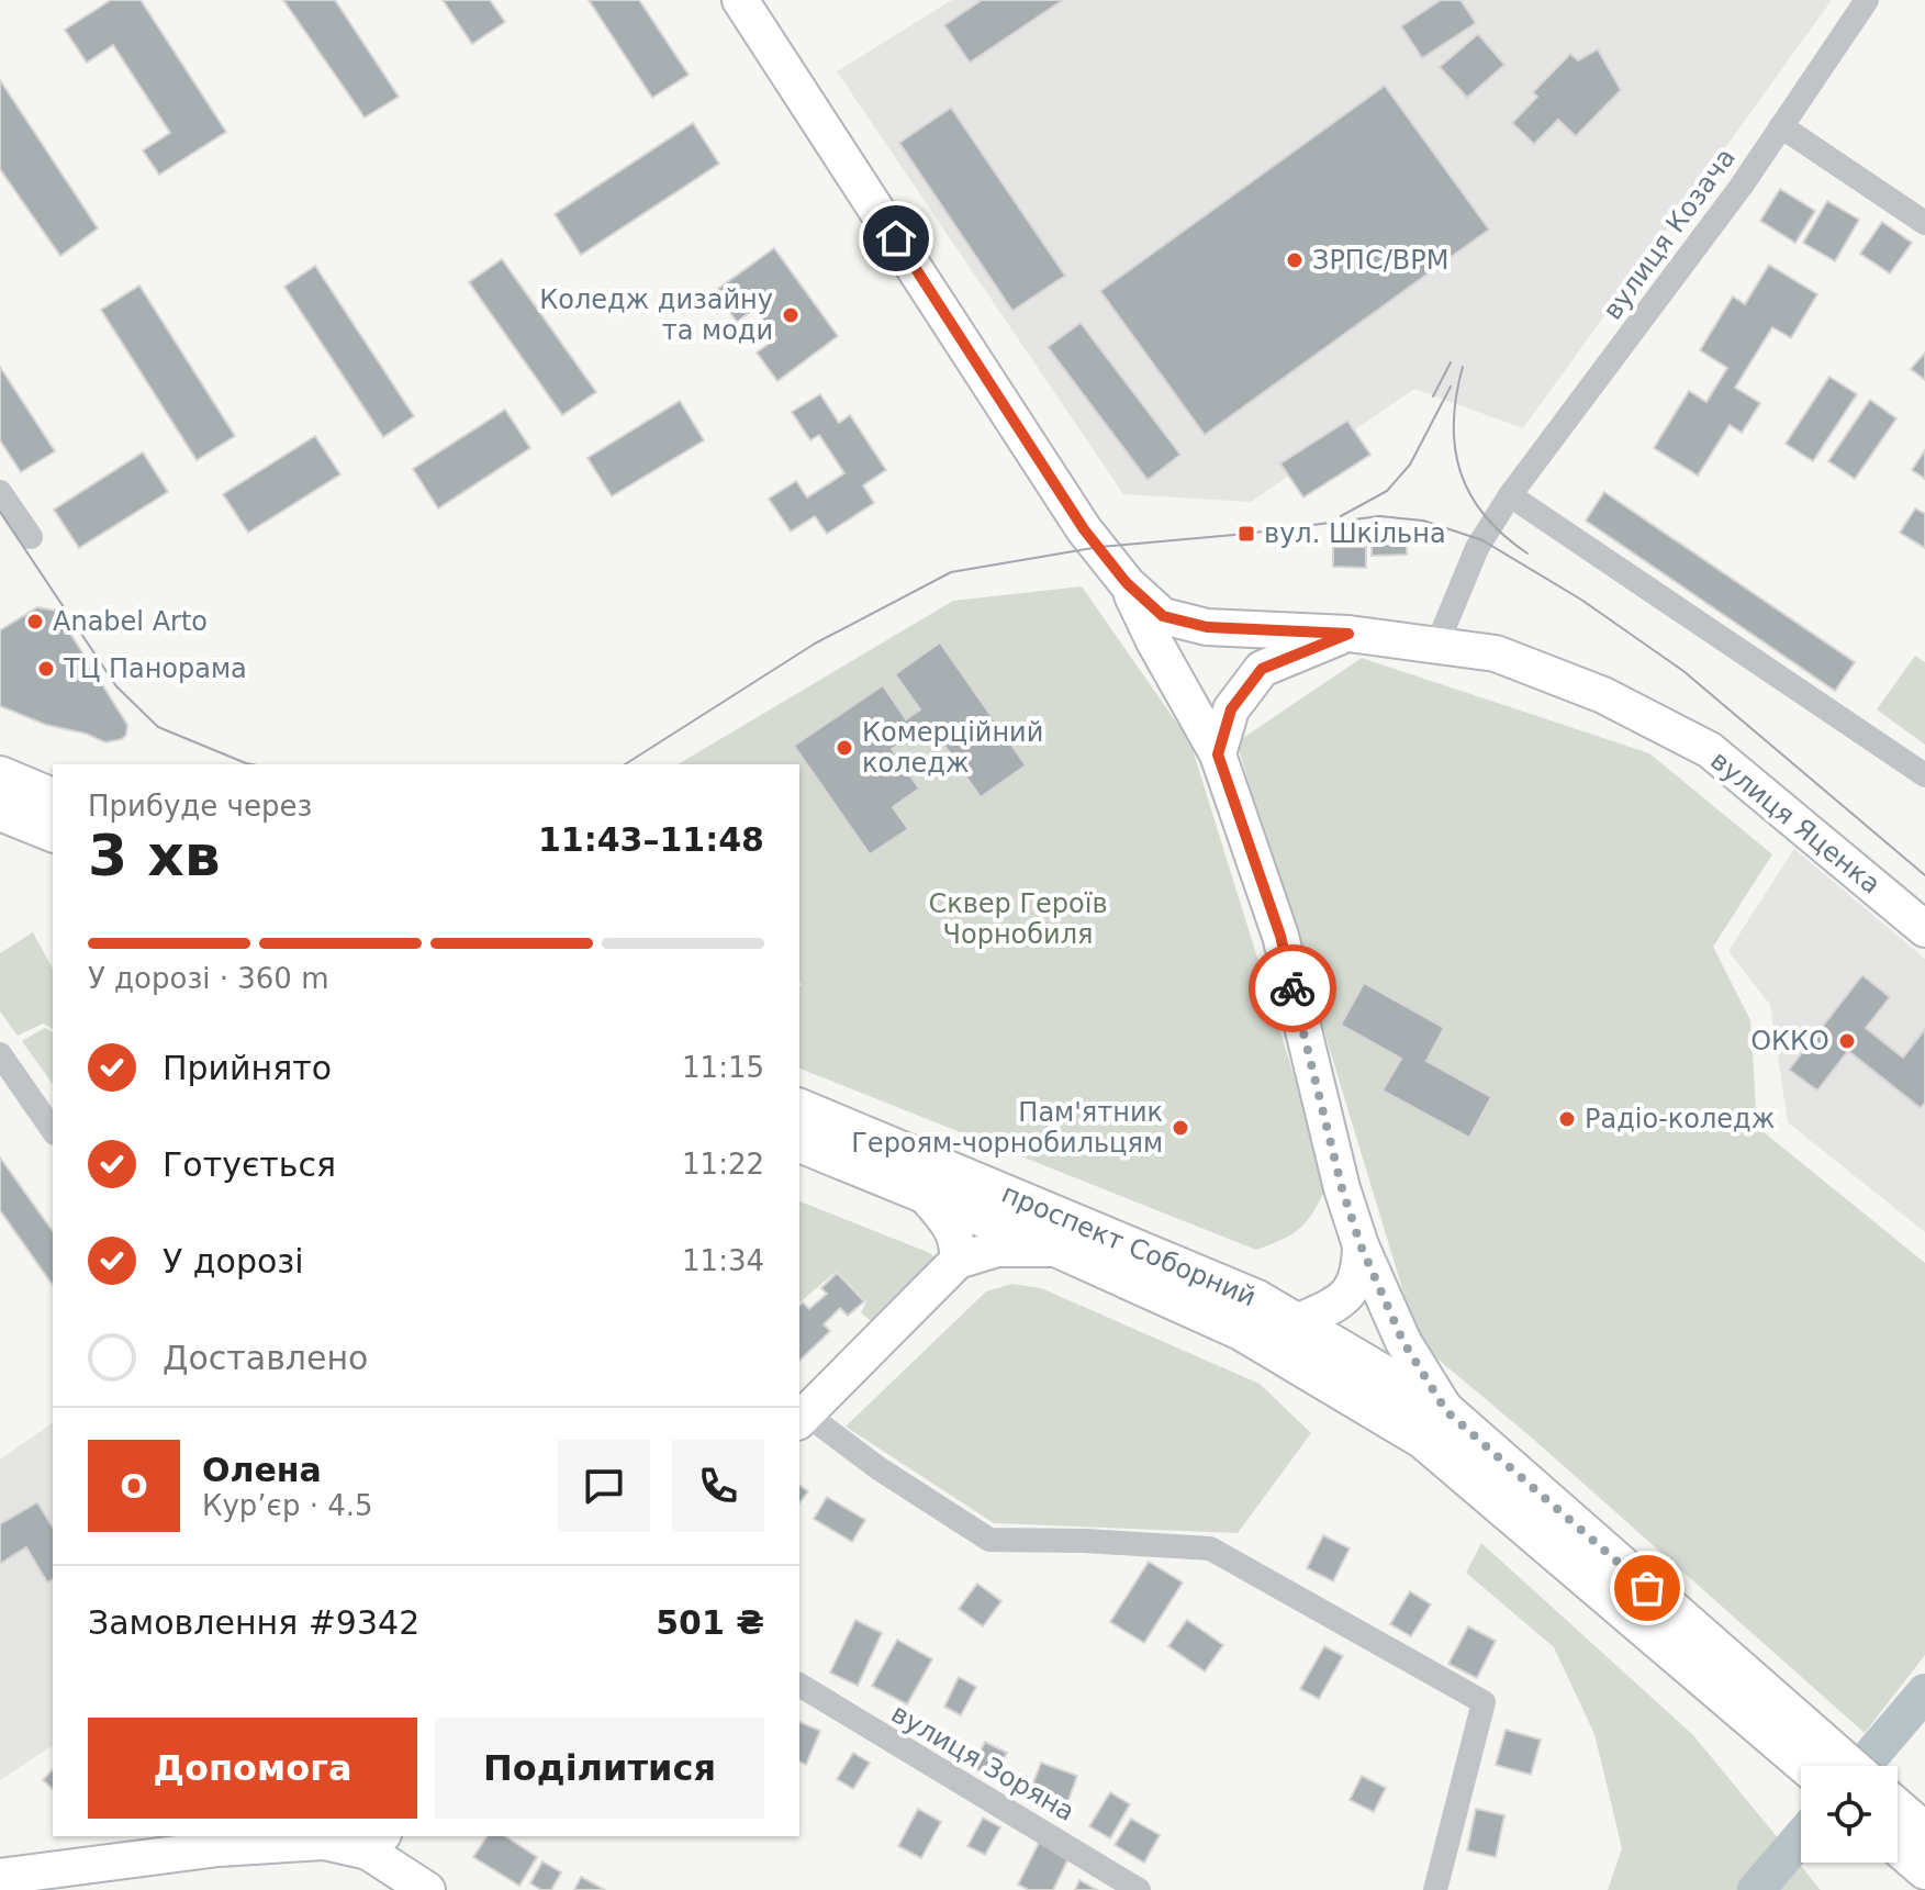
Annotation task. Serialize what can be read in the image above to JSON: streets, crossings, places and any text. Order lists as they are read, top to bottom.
{
  "streets": {
    "main road": ["проспект Соборний"],
    "street": ["вулиця Козача", "вулиця Яценка", "вулиця Зоряна"]
  },
  "crossings": [
    ["вулиця Козача", "вулиця Яценка"]
  ],
  "parks": ["Сквер Героїв Чорнобиля"],
  "places": {
    "other": [
      "ЗРПС/ВРМ",
      "Коледж дизайну та моди",
      "Anabel Arto",
      "ТЦ Панорама",
      "Комерційний коледж",
      "ОККО",
      "Радіо-коледж",
      "Пам'ятник Героям-чорнобильцям"
    ],
    "transit": ["вул. Шкільна"]
  },
  "page": {
    "heading": ["3 хв", "Прибуде через", "11:43–11:48"],
    "panel": [
      "Олена",
      "Кур’єр · 4.5",
      "Замовлення #9342",
      "501 ₴"
    ],
    "bar": "У дорозі · 360 m",
    "list": [
      ["Прийнято", "11:15"],
      ["Готується", "11:22"],
      ["У дорозі", "11:34"],
      "Доставлено"
    ],
    "round": "О",
    "buttons": ["Допомога", "Поділитися"]
  }
}
